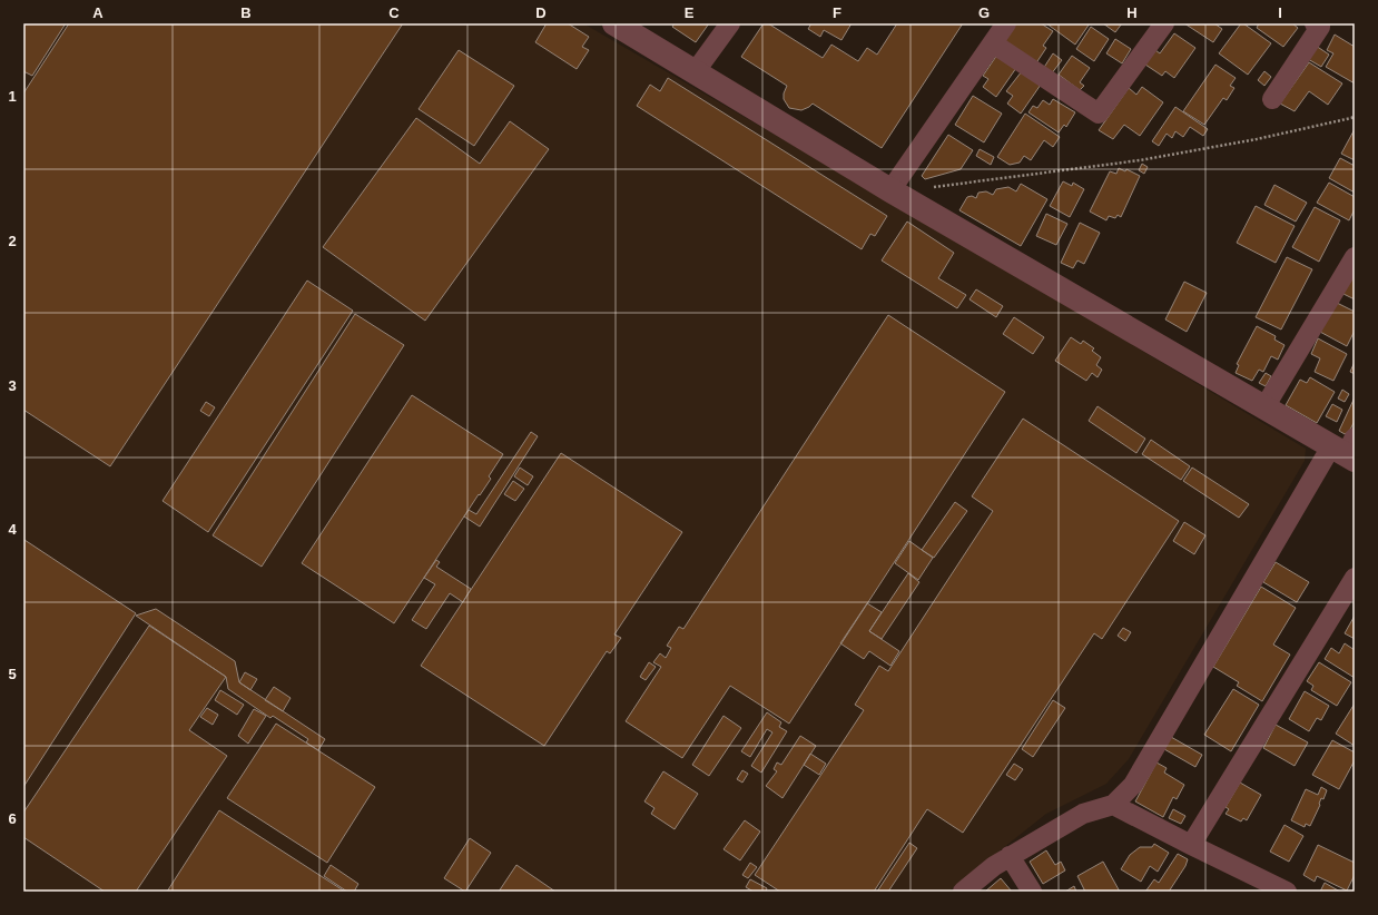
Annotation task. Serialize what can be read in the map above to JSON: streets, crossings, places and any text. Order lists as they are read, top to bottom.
{
  "grid": {
    "columns": [
      "A",
      "B",
      "C",
      "D",
      "E",
      "F",
      "G",
      "H",
      "I"
    ],
    "rows": [
      "1",
      "2",
      "3",
      "4",
      "5",
      "6"
    ]
  }
}
